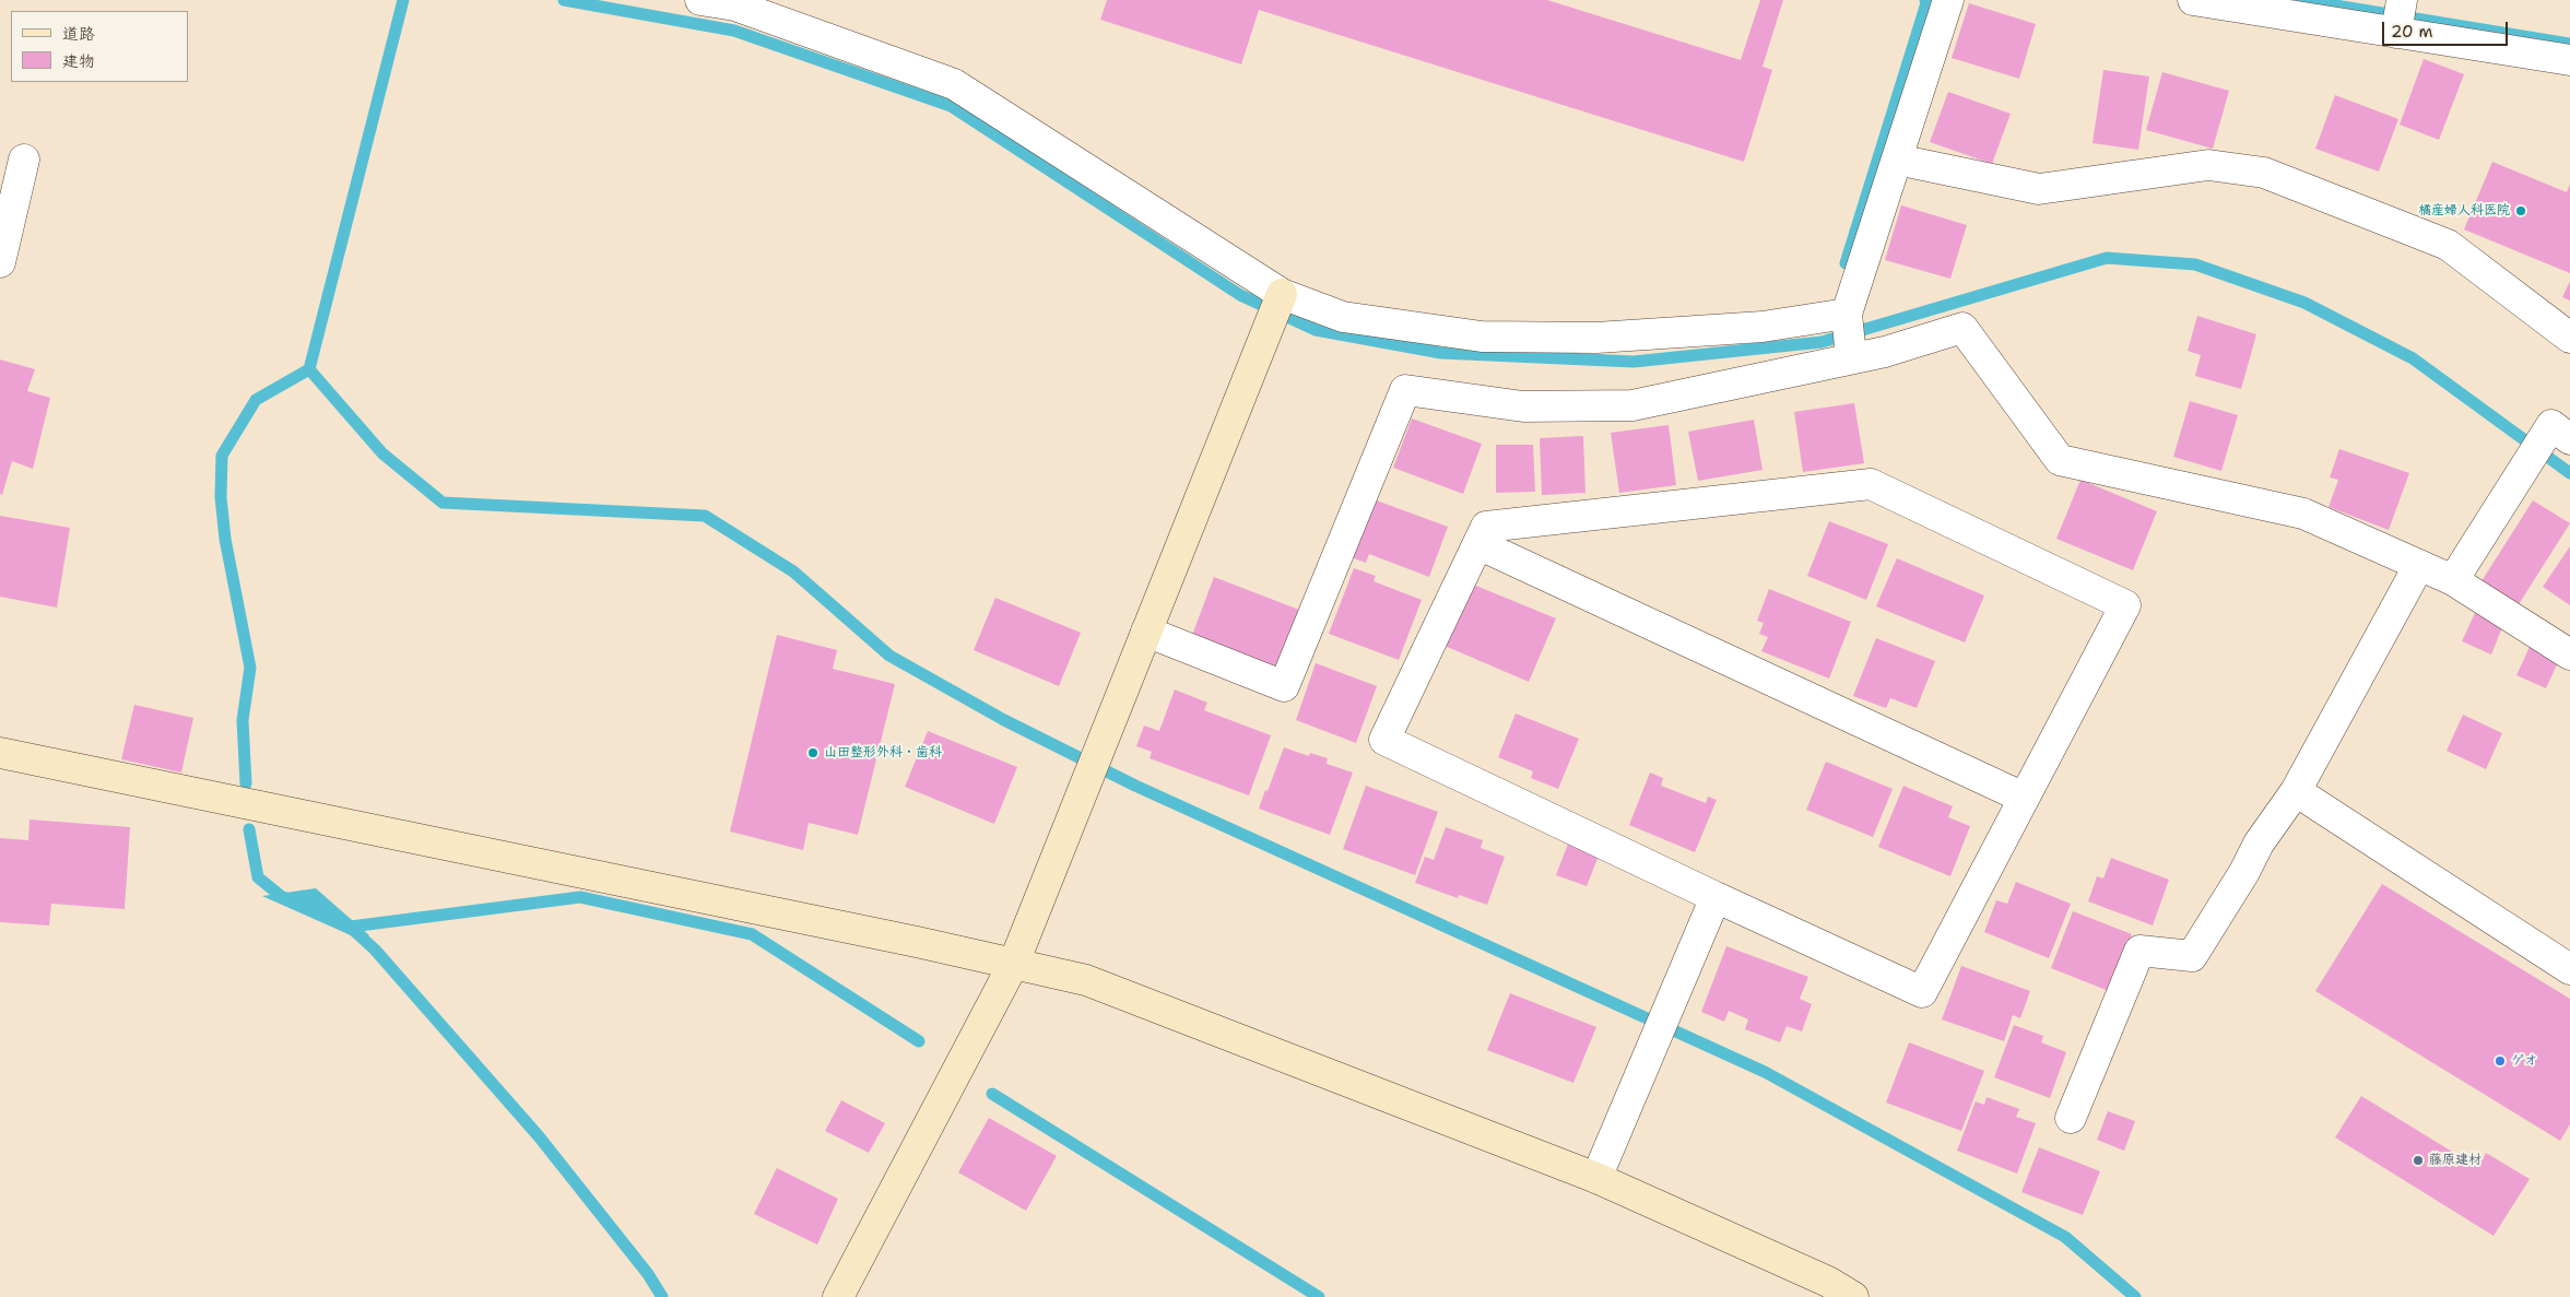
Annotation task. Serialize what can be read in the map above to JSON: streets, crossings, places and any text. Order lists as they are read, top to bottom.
{
  "places": [
    "橘産婦人科医院",
    "山田整形外科・歯科",
    "ゲオ",
    "藤原建材"
  ],
  "legend": ["道路", "建物"],
  "scale_bar": "20 m"
}
